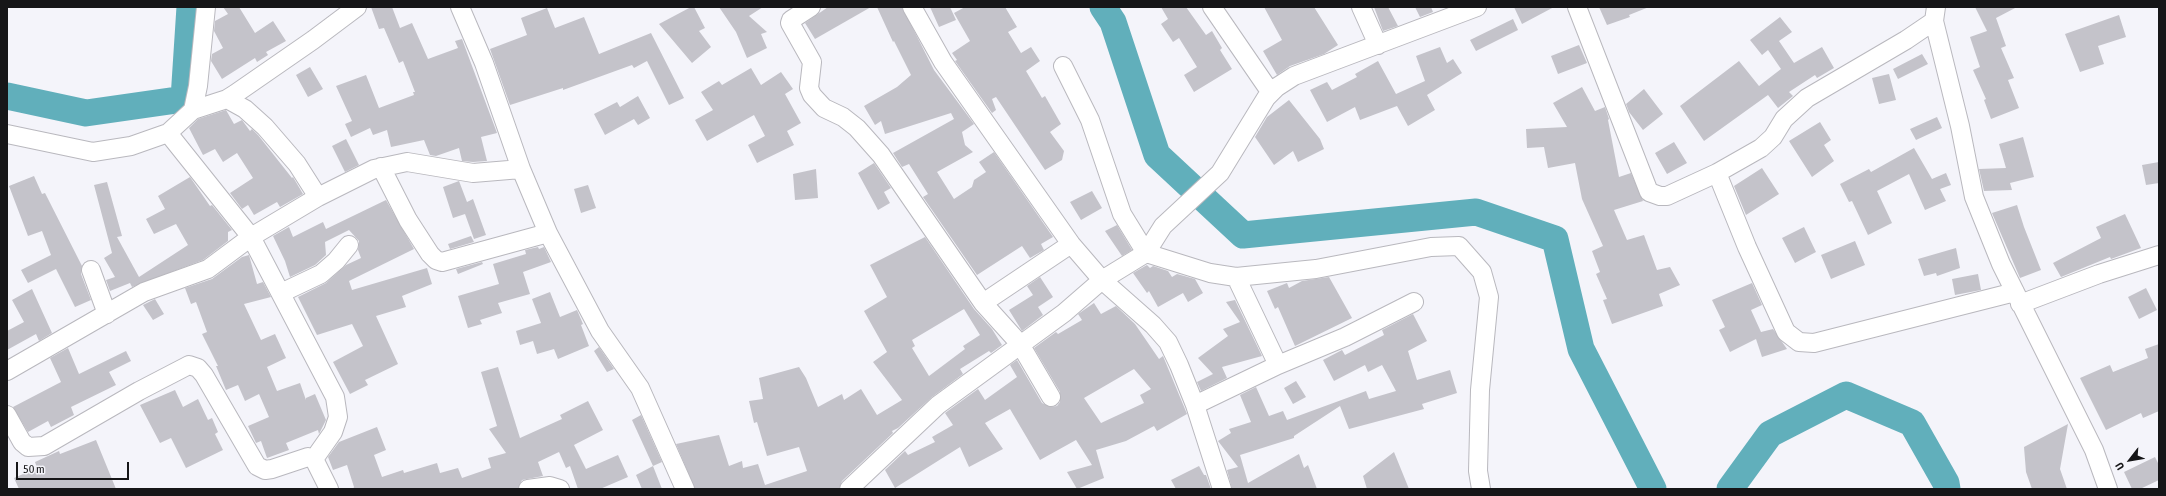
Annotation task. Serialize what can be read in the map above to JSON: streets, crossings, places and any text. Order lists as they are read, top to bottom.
{
  "scale_bar": "50 m",
  "north": "bottom left"
}
